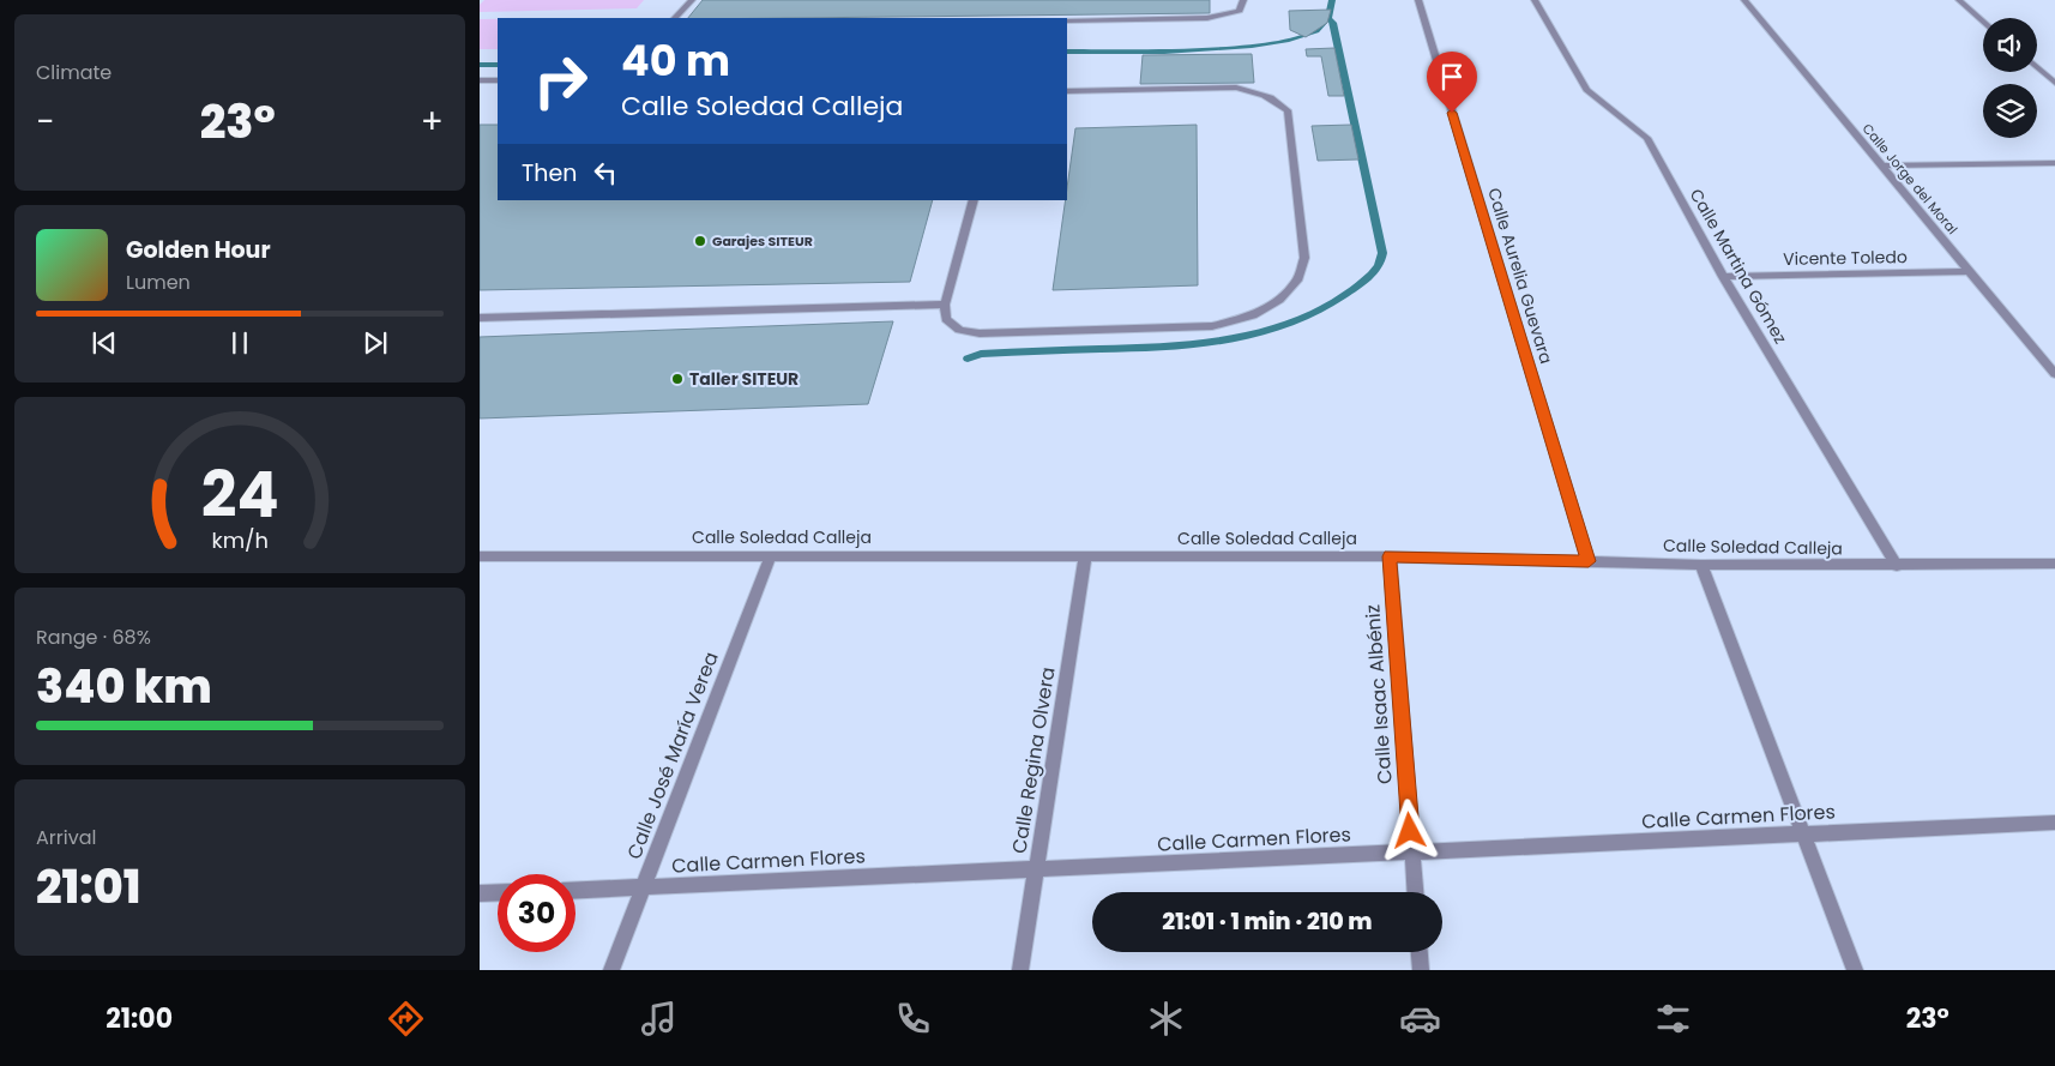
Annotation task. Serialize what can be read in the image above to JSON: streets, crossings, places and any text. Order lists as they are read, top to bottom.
{
  "streets": {
    "street": [
      "Calle Jorge del Moral",
      "Vicente Toledo",
      "Calle Martina Gómez",
      "Calle Aurelia Guevara",
      "Calle Soledad Calleja",
      "Calle Isaac Albéniz",
      "Calle José María Verea",
      "Calle Regina Olvera",
      "Calle Carmen Flores"
    ]
  },
  "crossings": [
    ["Calle Jorge del Moral", "Vicente Toledo"],
    ["Vicente Toledo", "Calle Martina Gómez"],
    ["Calle Martina Gómez", "Calle Soledad Calleja"],
    ["Calle Aurelia Guevara", "Calle Soledad Calleja"],
    ["Calle Soledad Calleja", "Calle Isaac Albéniz"],
    ["Calle Soledad Calleja", "Calle José María Verea"],
    ["Calle Soledad Calleja", "Calle Regina Olvera"],
    ["Calle Isaac Albéniz", "Calle Carmen Flores"],
    ["Calle José María Verea", "Calle Carmen Flores"],
    ["Calle Regina Olvera", "Calle Carmen Flores"]
  ],
  "places": ["Garajes SITEUR", "Taller SITEUR"],
  "page": {
    "tile": [
      "Climate",
      ["Range · 68%", "340 km"],
      ["Arrival", "21:01"]
    ],
    "turn": ["40 m", "Calle Soledad Calleja"],
    "heat": ["−", "23°", "+"],
    "then": "Then",
    "song": ["Golden Hour", "Lumen"],
    "limit": "30",
    "trip": "21:01 · 1 min · 210 m",
    "tabs": ["21:00", "23°"],
    "gauge": ["24", "km/h"]
  }
}
